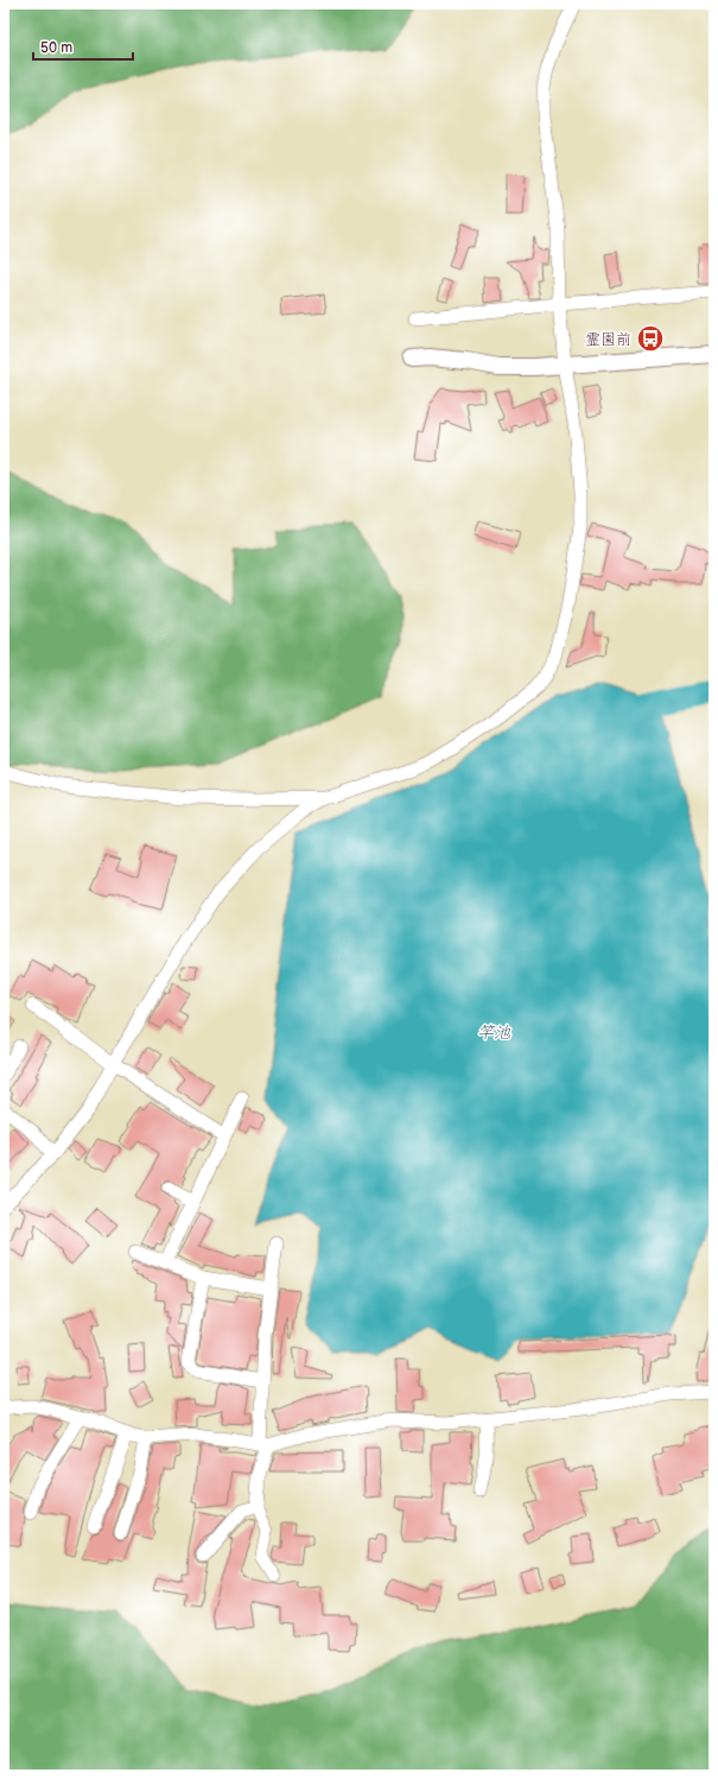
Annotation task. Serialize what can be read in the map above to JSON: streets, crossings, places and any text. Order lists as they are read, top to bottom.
{
  "water": ["竿池"],
  "places": {
    "bus stop": ["霊園前"]
  },
  "scale_bar": "50 m"
}
